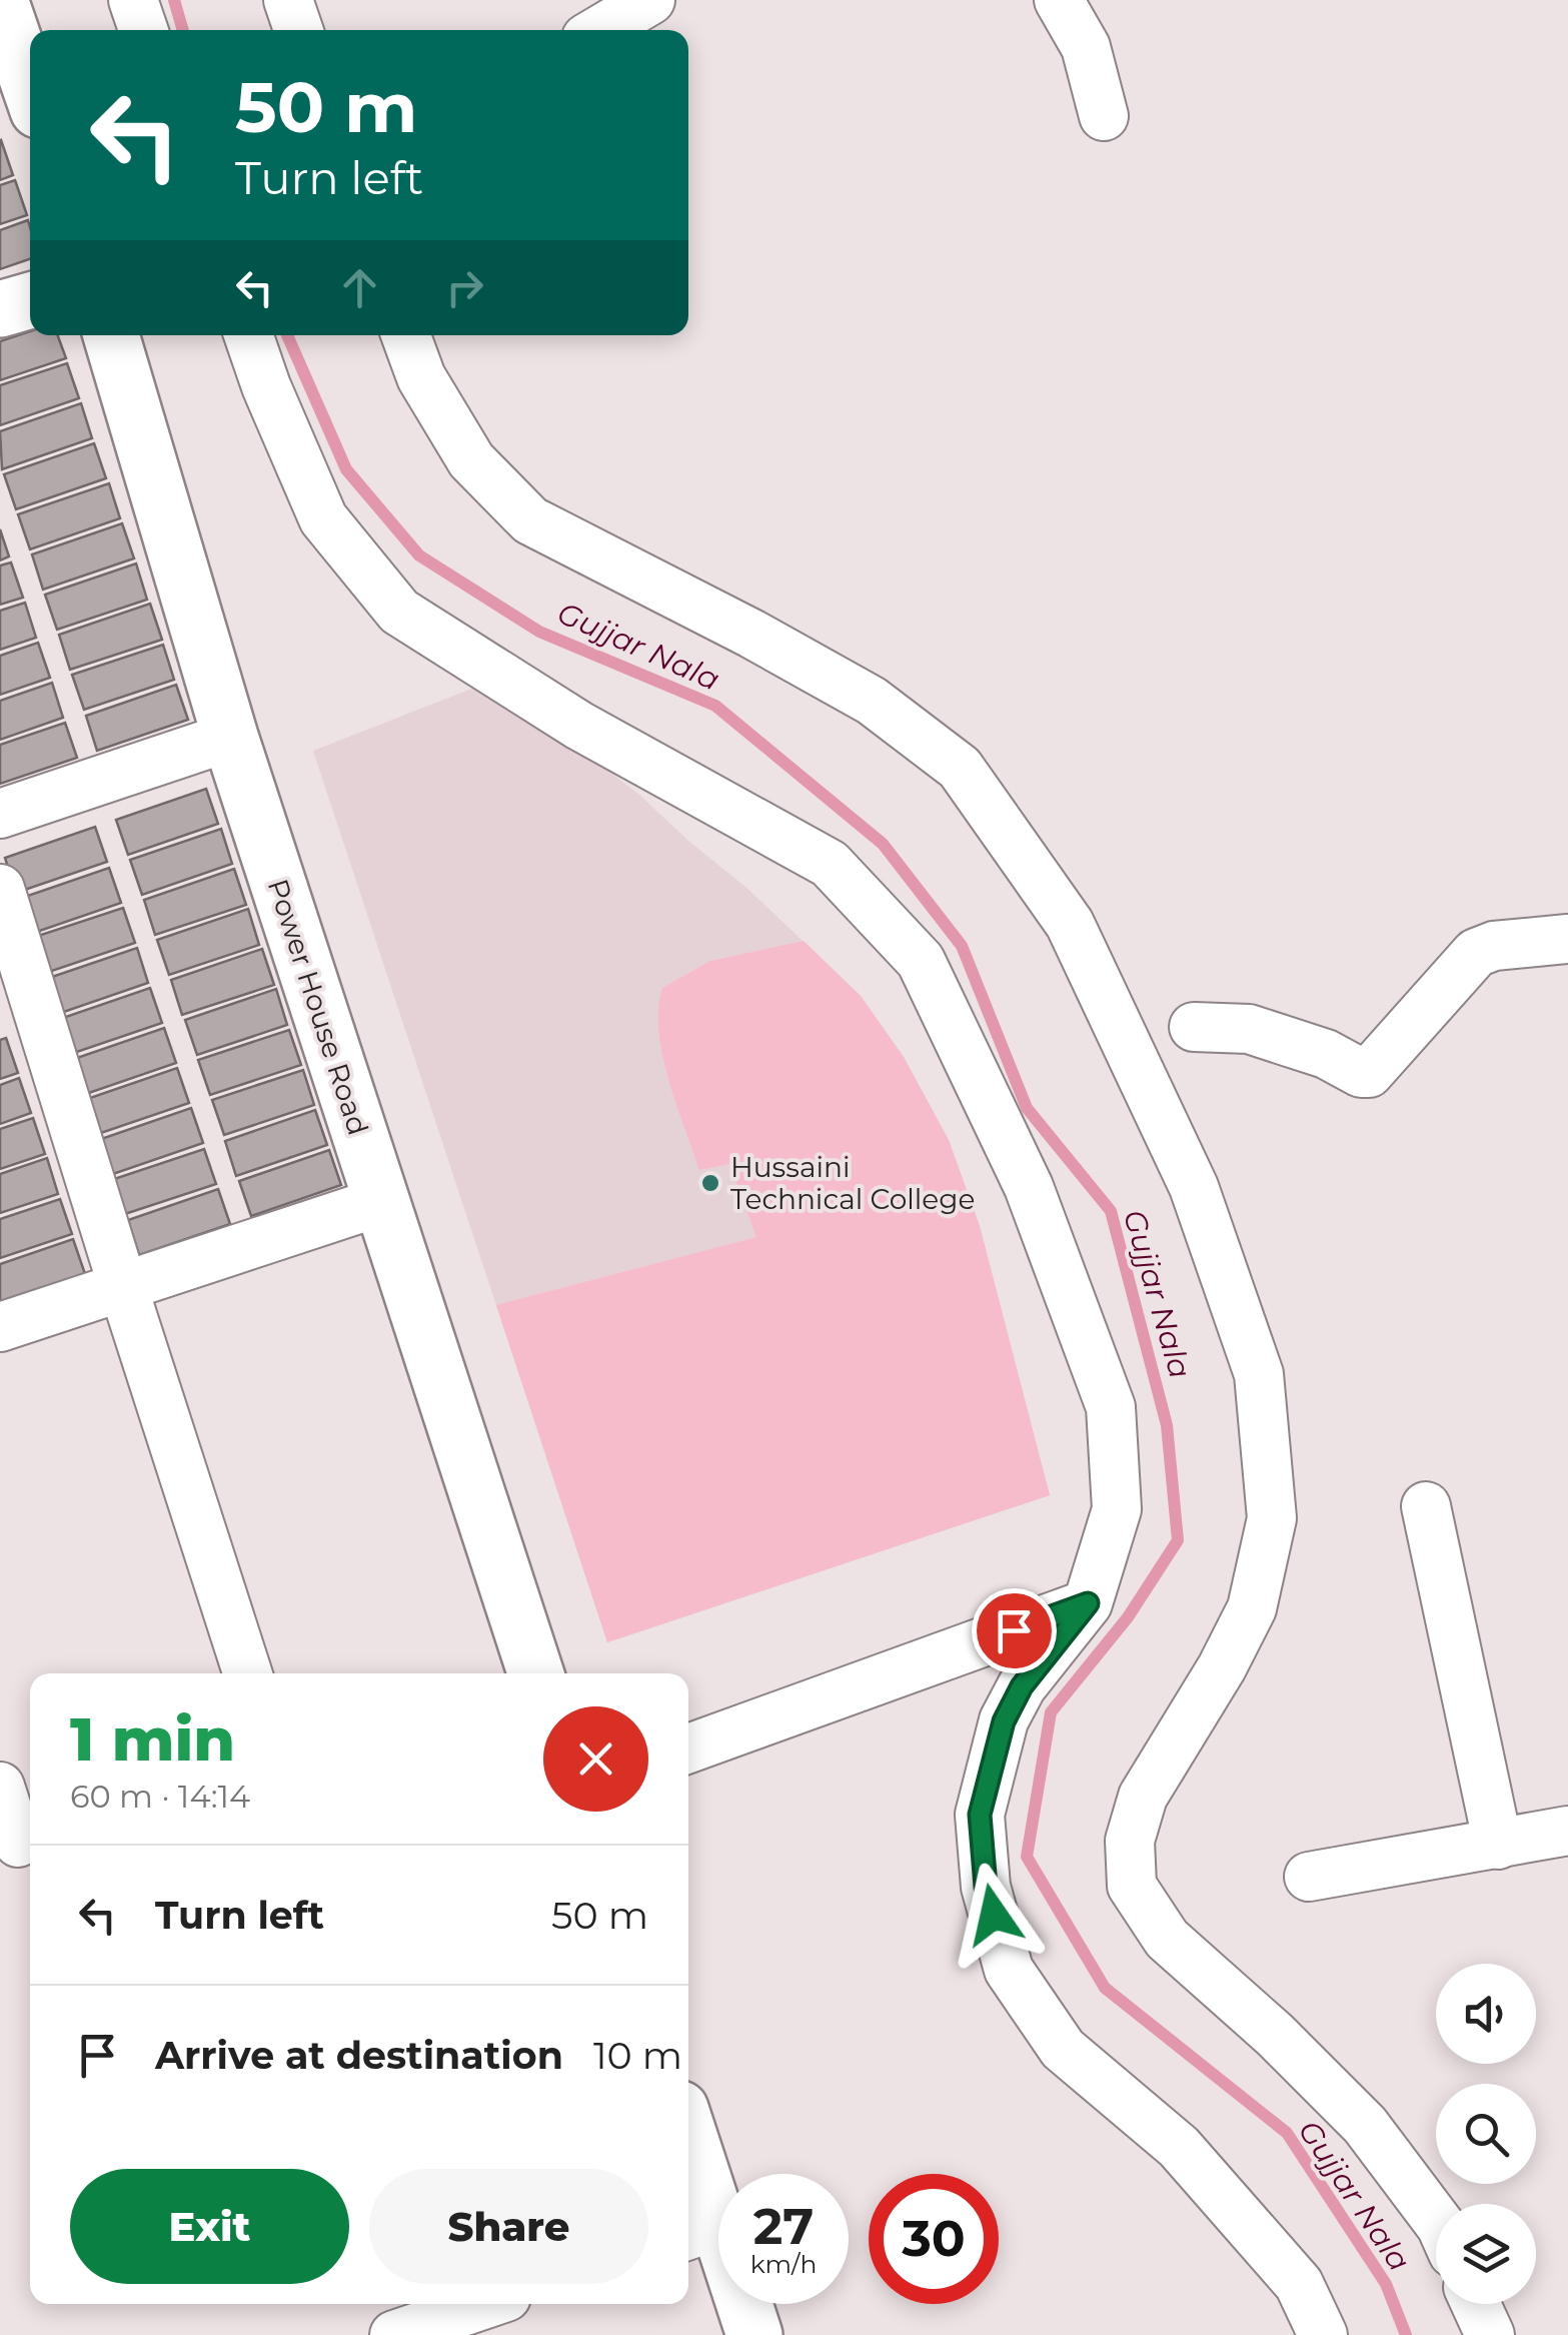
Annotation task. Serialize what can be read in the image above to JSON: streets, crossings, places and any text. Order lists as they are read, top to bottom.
{
  "streets": {
    "street": ["Power House Road"]
  },
  "water": ["Gujjar Nala"],
  "places": ["Hussaini Technical College"],
  "page": {
    "turn": ["50 m", "Turn left"],
    "heading": ["1 min", "60 m · 14:14"],
    "list": [
      {
        "name": "Turn left",
        "value": "50 m"
      },
      {
        "name": "Arrive at destination",
        "value": "10 m"
      }
    ],
    "buttons": ["Exit", "Share"],
    "speed": "27 km/h",
    "limit": "30"
  }
}
